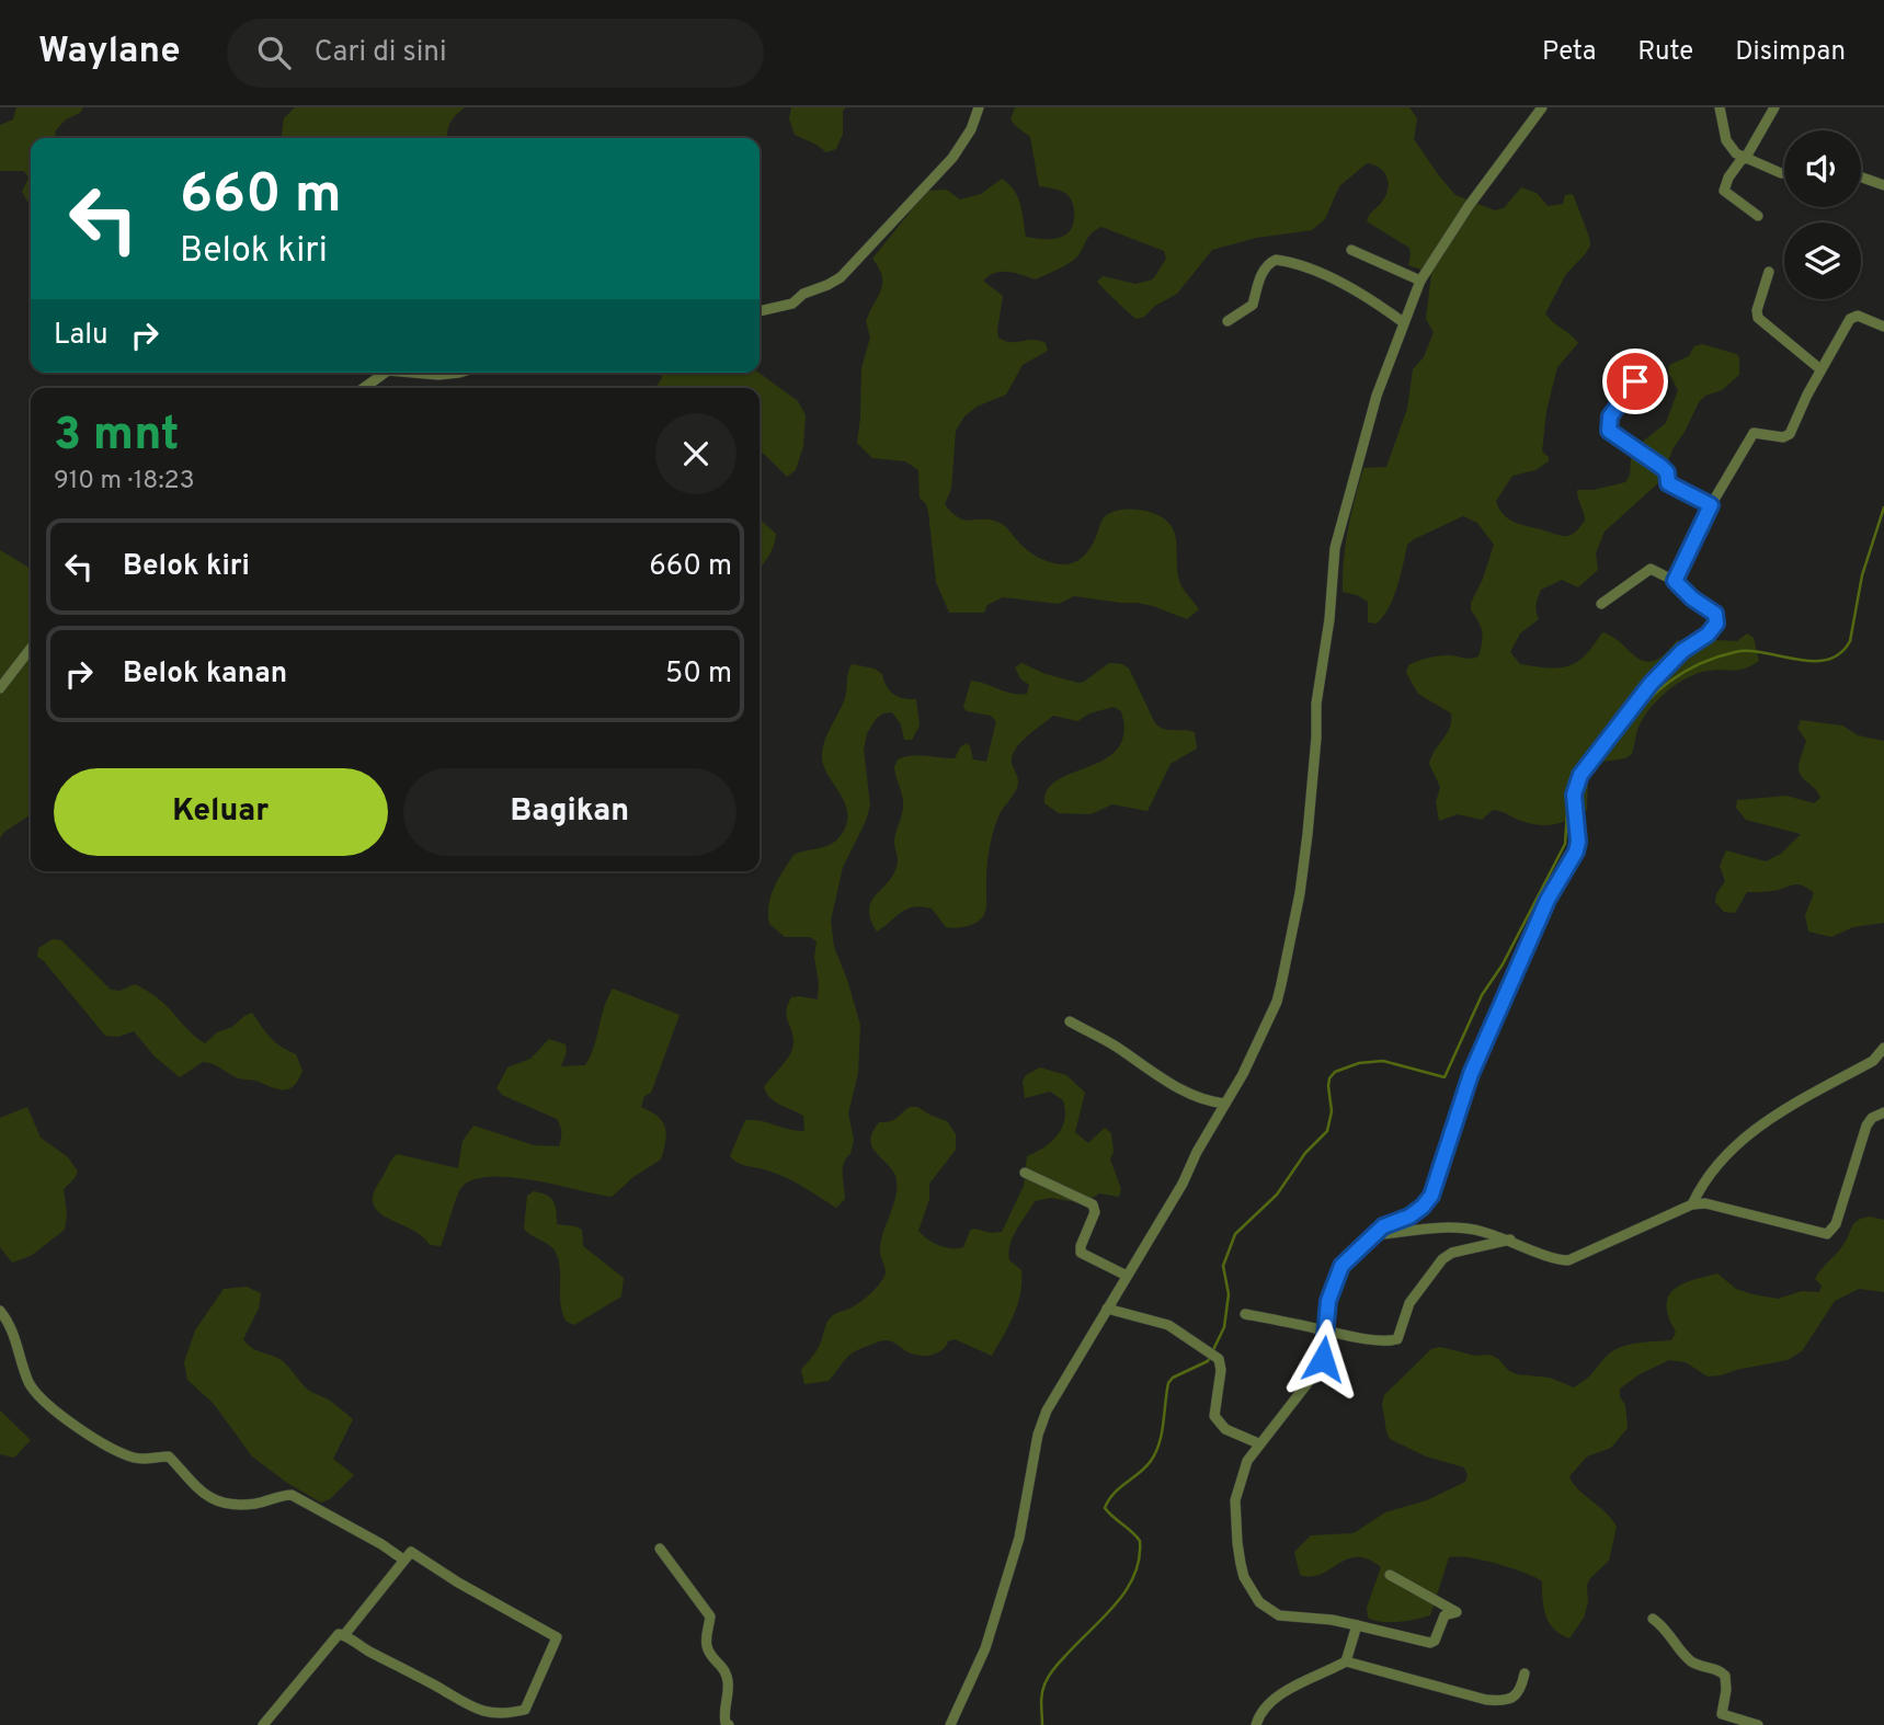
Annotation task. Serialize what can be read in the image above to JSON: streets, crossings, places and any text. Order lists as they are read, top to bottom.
{
  "page": {
    "header": "Waylane",
    "search": "Cari di sini",
    "nav": ["Peta", "Rute", "Disimpan"],
    "turn": ["660 m", "Belok kiri"],
    "then": "Lalu",
    "heading": ["3 mnt", "910 m · 18:23"],
    "list": [
      {
        "name": "Belok kiri",
        "value": "660 m"
      },
      {
        "name": "Belok kanan",
        "value": "50 m"
      }
    ],
    "buttons": ["Keluar", "Bagikan"]
  }
}
